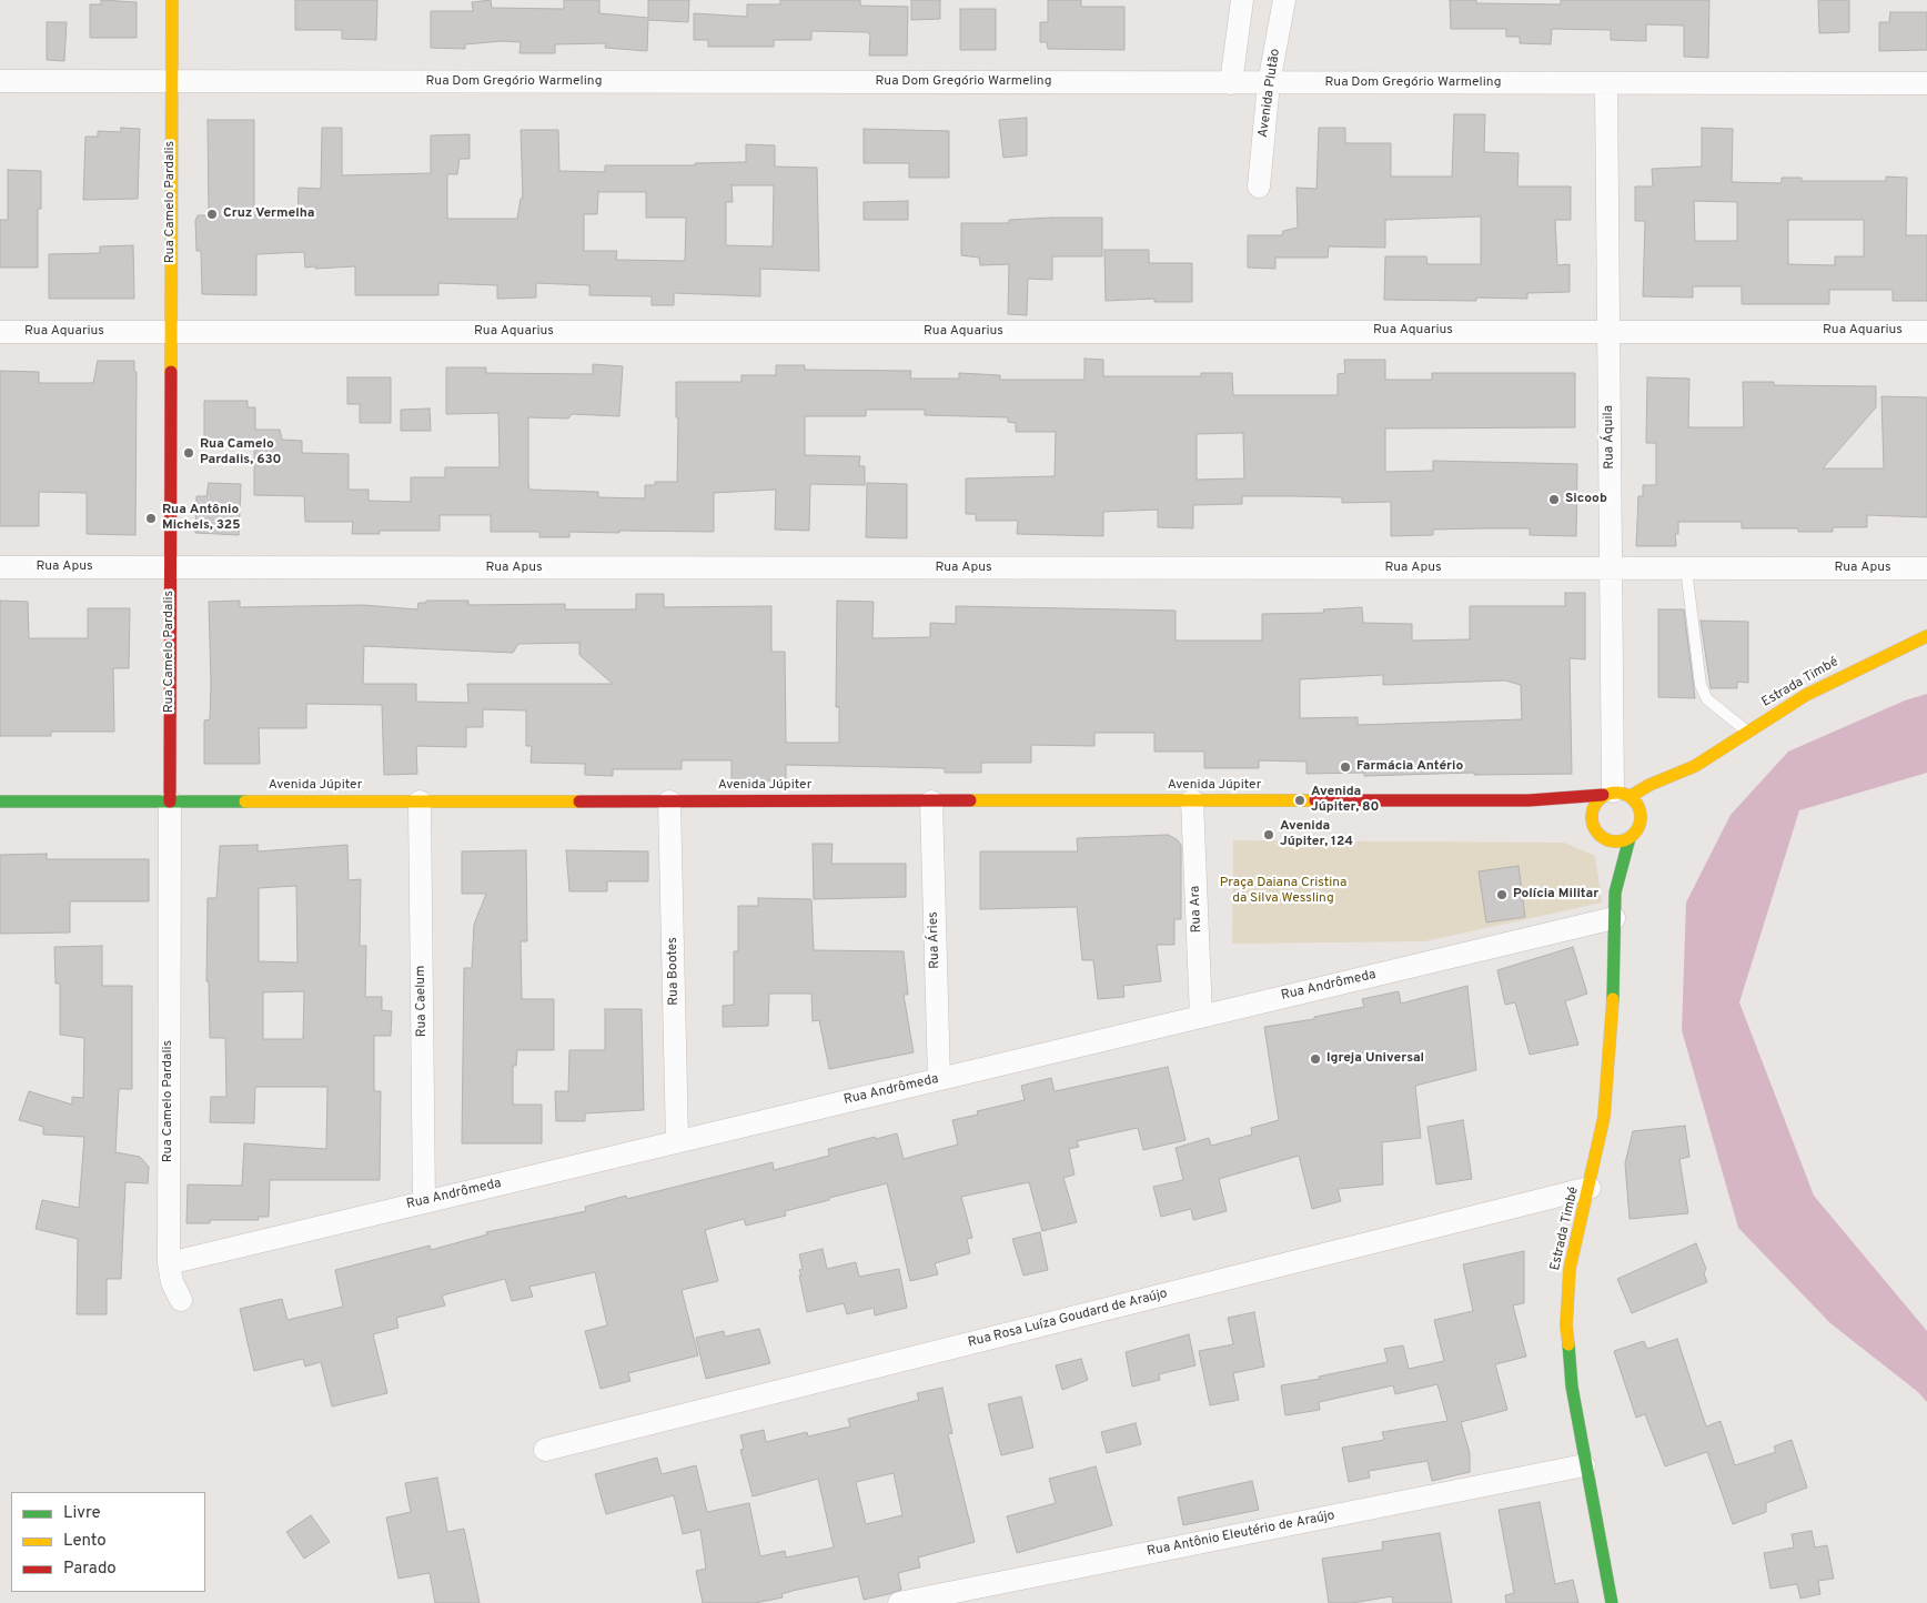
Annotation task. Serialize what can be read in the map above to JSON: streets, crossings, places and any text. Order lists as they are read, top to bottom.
{
  "streets": {
    "main road": ["Rua Camelo Pardalis", "Estrada Timbé", "Avenida Júpiter"],
    "street": [
      "Rua Dom Gregório Warmeling",
      "Avenida Plutão",
      "Rua Aquarius",
      "Rua Áquila",
      "Rua Apus",
      "Rua Ara",
      "Rua Áries",
      "Rua Bootes",
      "Rua Andrômeda",
      "Rua Caelum",
      "Rua Rosa Luíza Goudard de Araújo",
      "Rua Antônio Eleutério de Araújo"
    ]
  },
  "crossings": [
    ["Rua Dom Gregório Warmeling", "Avenida Plutão"],
    ["Rua Dom Gregório Warmeling", "Rua Camelo Pardalis"],
    ["Rua Dom Gregório Warmeling", "Rua Áquila"],
    ["Rua Camelo Pardalis", "Rua Aquarius"],
    ["Rua Camelo Pardalis", "Rua Apus"],
    ["Rua Camelo Pardalis", "Avenida Júpiter"],
    ["Rua Camelo Pardalis", "Rua Andrômeda"],
    ["Rua Aquarius", "Rua Áquila"],
    ["Rua Áquila", "Rua Apus"],
    ["Rua Áquila", "Estrada Timbé"],
    ["Rua Áquila", "Avenida Júpiter"],
    ["Estrada Timbé", "Avenida Júpiter"],
    ["Estrada Timbé", "Rua Andrômeda"],
    ["Estrada Timbé", "Rua Rosa Luíza Goudard de Araújo"],
    ["Estrada Timbé", "Rua Antônio Eleutério de Araújo"],
    ["Avenida Júpiter", "Rua Ara"],
    ["Avenida Júpiter", "Rua Áries"],
    ["Avenida Júpiter", "Rua Bootes"],
    ["Avenida Júpiter", "Rua Caelum"],
    ["Rua Ara", "Rua Andrômeda"],
    ["Rua Áries", "Rua Andrômeda"],
    ["Rua Bootes", "Rua Andrômeda"],
    ["Rua Andrômeda", "Rua Caelum"]
  ],
  "parks": ["Praça Daiana Cristina da Silva Wessling"],
  "places": [
    "Cruz Vermelha",
    "Rua Camelo Pardalis, 630",
    "Sicoob",
    "Rua Antônio Michels, 325",
    "Farmácia Antério",
    "Avenida Júpiter, 80",
    "Avenida Júpiter, 124",
    "Polícia Militar",
    "Igreja Universal"
  ],
  "legend": ["Livre", "Lento", "Parado"]
}
